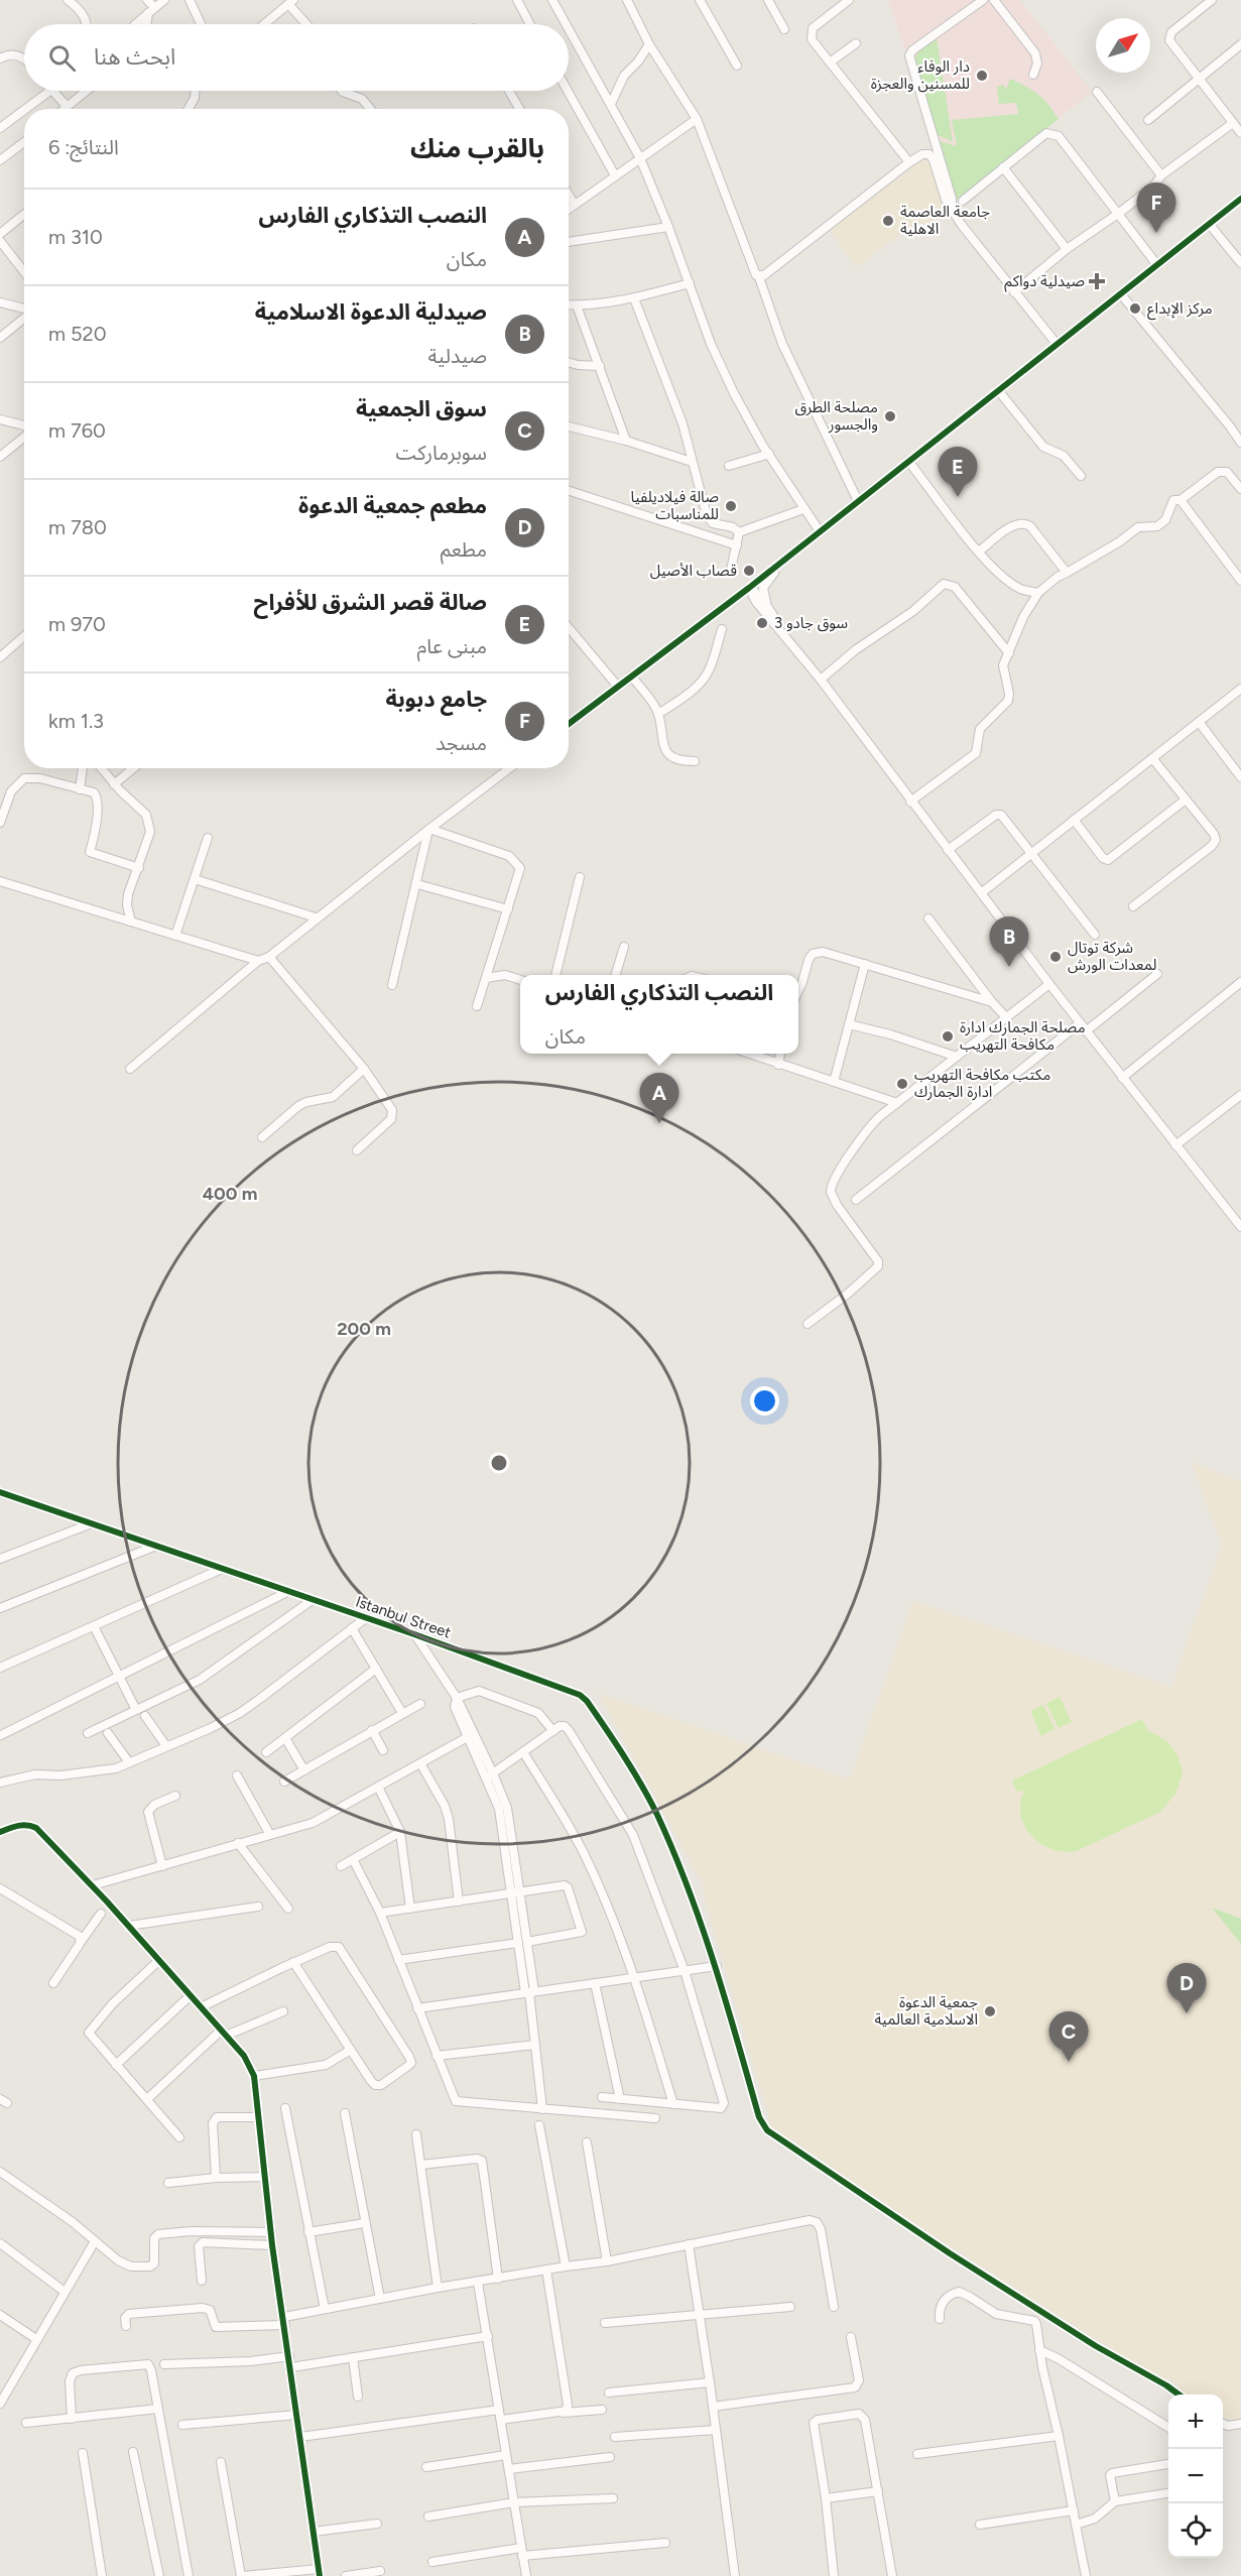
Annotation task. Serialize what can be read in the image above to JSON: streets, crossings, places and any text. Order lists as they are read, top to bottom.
{
  "streets": {
    "street": ["Istanbul Street"]
  },
  "places": {
    "other": [
      "دار الوفاء للمسنين والعجزة",
      "جامعة العاصمة الاهلية",
      "مركز الإبداع",
      "مصلحة الطرق والجسور",
      "صالة فيلاديلفيا للمناسبات",
      "قصاب الأصيل",
      "سوق جادو 3",
      "شركة توتال لمعدات الورش",
      "مصلحة الجمارك ادارة مكافحة التهريب",
      "مكتب مكافحة التهريب ادارة الجمارك",
      "جمعية الدعوة الاسلامية العالمية"
    ],
    "health": ["صيدلية دواكم"]
  },
  "north": "top right",
  "page": {
    "search": "ابحث هنا",
    "heading": ["بالقرب منك", "النتائج: 6"],
    "pins": [
      "F",
      "E",
      "B",
      "A",
      "D",
      "C"
    ],
    "list": [
      {
        "mark": "A",
        "name": "النصب التذكاري الفارس",
        "note": "مكان",
        "value": "310 m"
      },
      {
        "mark": "B",
        "name": "صيدلية الدعوة الاسلامية",
        "note": "صيدلية",
        "value": "520 m"
      },
      {
        "mark": "C",
        "name": "سوق الجمعية",
        "note": "سوبرماركت",
        "value": "760 m"
      },
      {
        "mark": "D",
        "name": "مطعم جمعية الدعوة",
        "note": "مطعم",
        "value": "780 m"
      },
      {
        "mark": "E",
        "name": "صالة قصر الشرق للأفراح",
        "note": "مبنى عام",
        "value": "970 m"
      },
      {
        "mark": "F",
        "name": "جامع دبوبة",
        "note": "مسجد",
        "value": "1.3 km"
      }
    ],
    "popup": ["النصب التذكاري الفارس", "مكان"],
    "map_buttons": ["+", "−"]
  },
  "rings": ["400 m", "200 m"]
}
